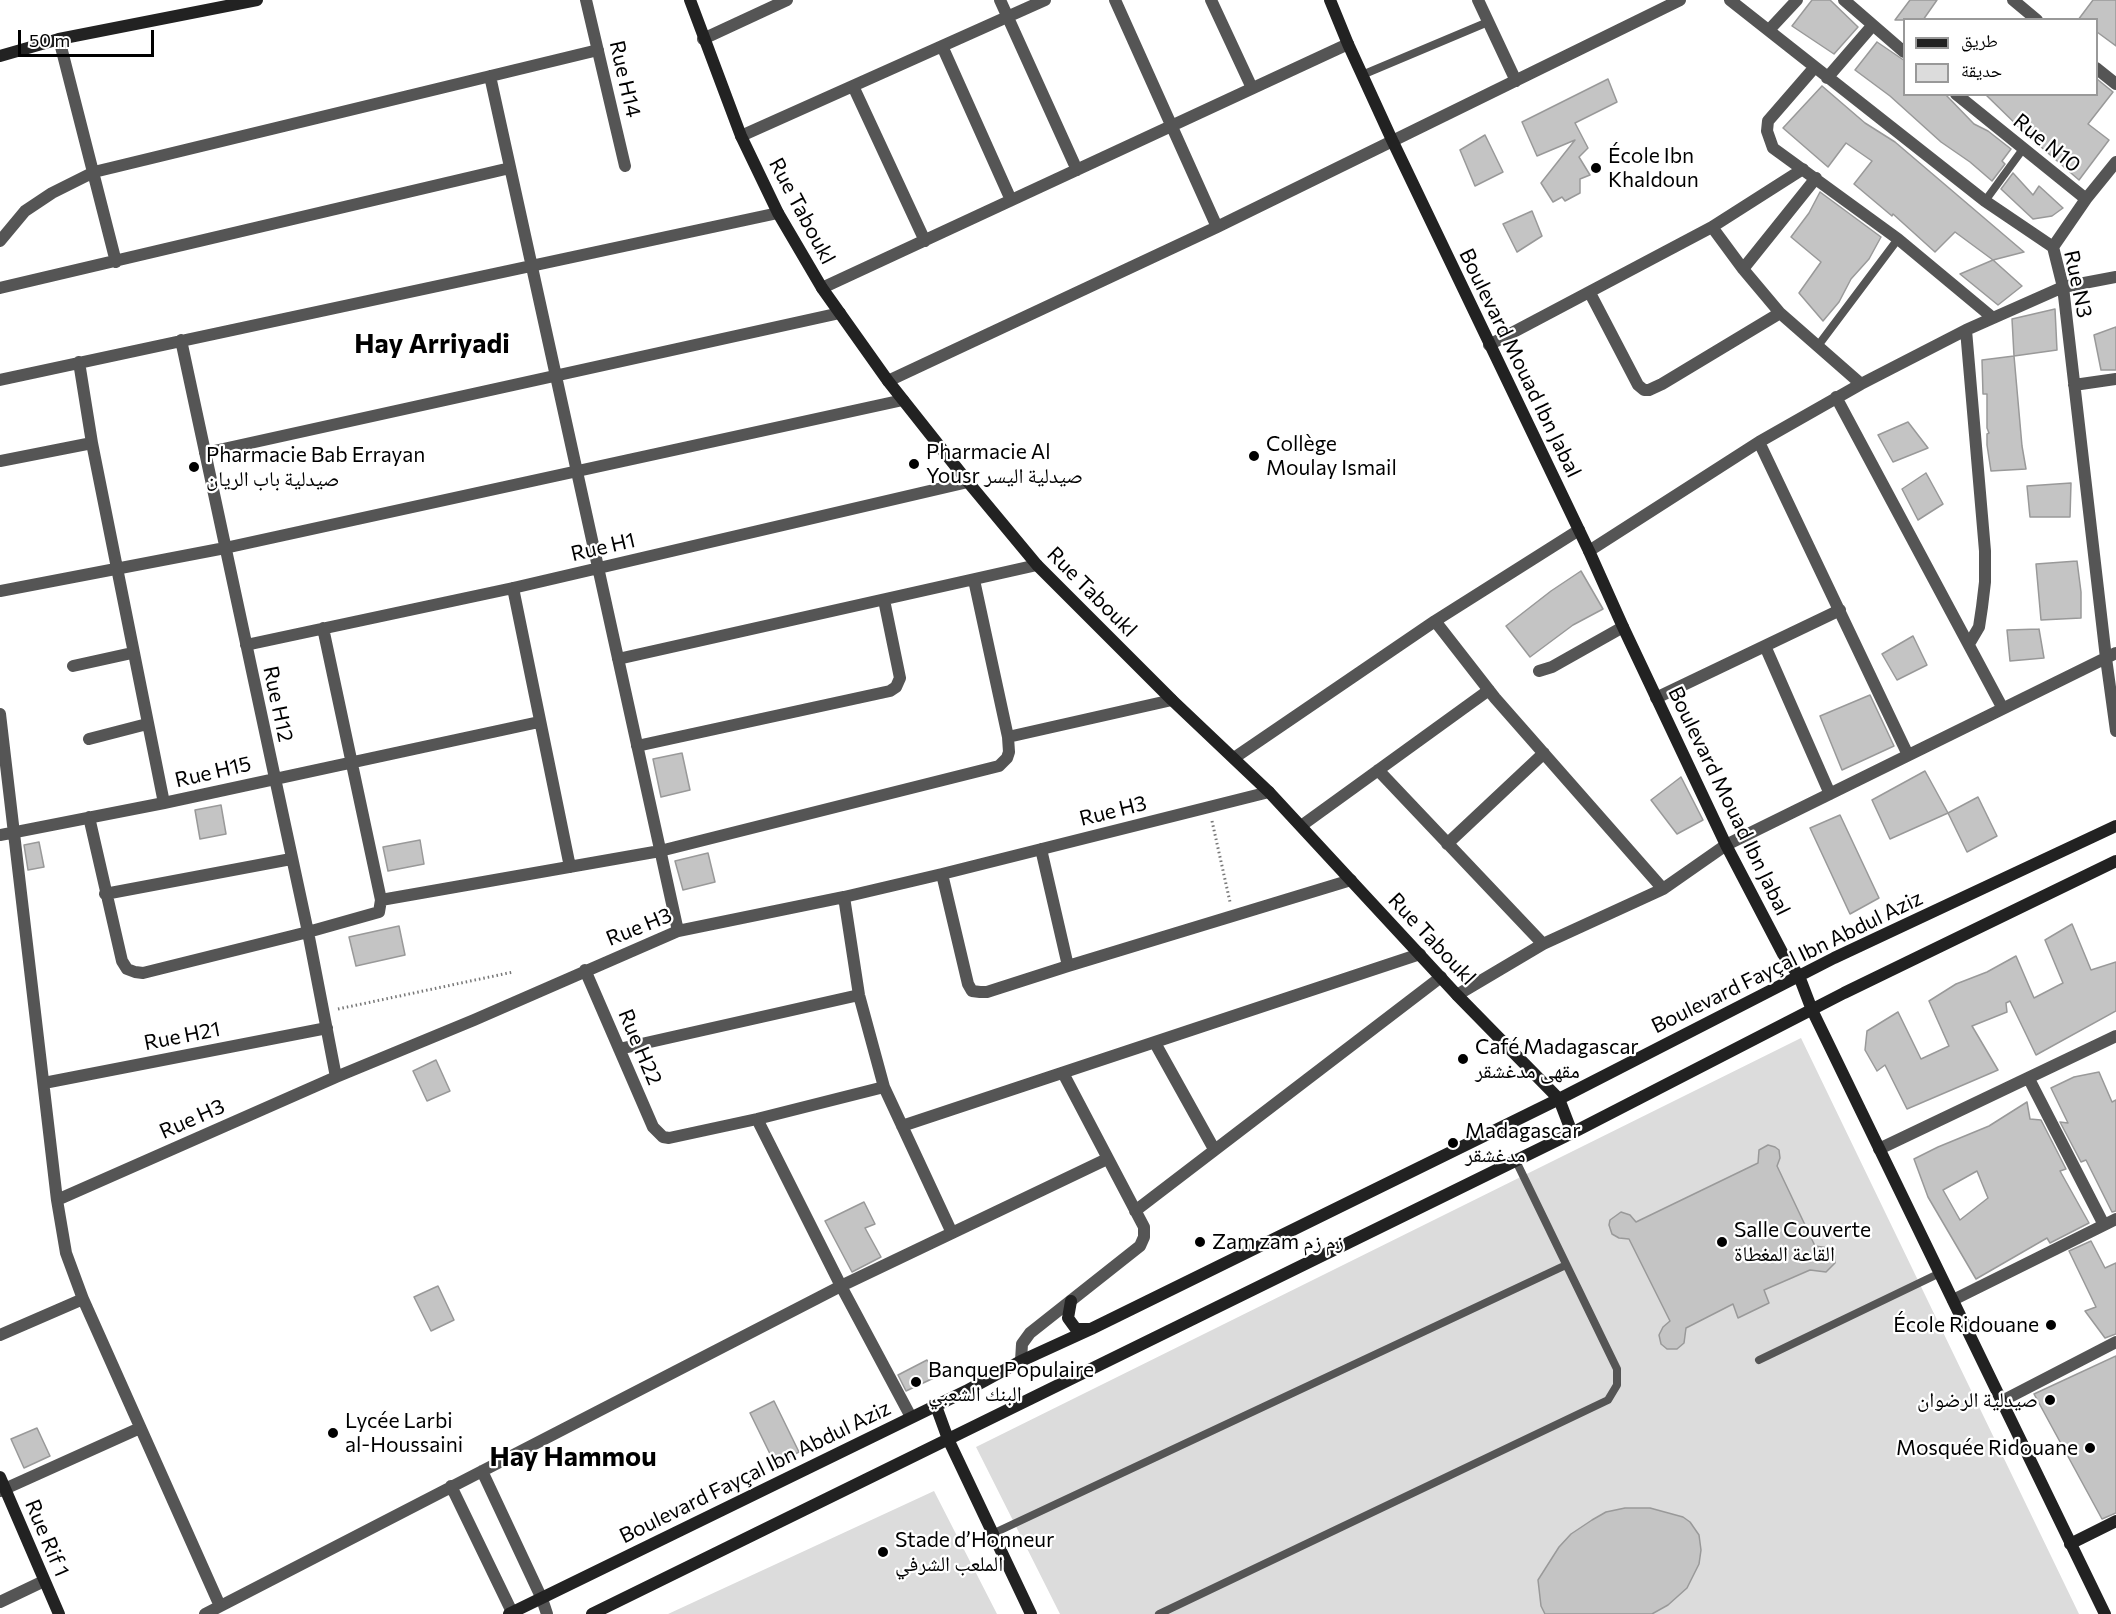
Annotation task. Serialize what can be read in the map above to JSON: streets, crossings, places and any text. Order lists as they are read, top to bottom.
{
  "streets": {
    "main road": [
      "Rue Taboukl",
      "Boulevard Mouad Ibn Jabal",
      "Boulevard Fayçal Ibn Abdul Aziz",
      "Rue Rif 1"
    ],
    "street": [
      "Rue H14",
      "Rue N10",
      "Rue N3",
      "Rue H1",
      "Rue H12",
      "Rue H15",
      "Rue H3",
      "Rue H21",
      "Rue H22"
    ]
  },
  "crossings": [
    ["Rue Taboukl", "Rue H1"],
    ["Rue Taboukl", "Rue H3"],
    ["Rue Taboukl", "Boulevard Fayçal Ibn Abdul Aziz"],
    ["Boulevard Mouad Ibn Jabal", "Boulevard Fayçal Ibn Abdul Aziz"],
    ["Rue H1", "Rue H12"],
    ["Rue H12", "Rue H15"],
    ["Rue H12", "Rue H3"],
    ["Rue H12", "Rue H21"],
    ["Rue H3", "Rue H22"]
  ],
  "districts": ["Hay Arriyadi", "Hay Hammou"],
  "places": [
    "École Ibn Khaldoun",
    "Collège Moulay Ismail",
    "Pharmacie Al Yousr صيدلية اليسر",
    "Pharmacie Bab Errayan صيدلية باب الريان",
    "Café Madagascar مقهى مدغشقر",
    "Madagascar مدغشقر",
    "Zam zam زم زم",
    "Salle Couverte القاعة المغطاة",
    "École Ridouane",
    "Banque Populaire البنك الشعبي",
    "صيدلية الرضوان",
    "Lycée Larbi al-Houssaini",
    "Mosquée Ridouane",
    "Stade d’Honneur الملعب الشرفي"
  ],
  "legend": ["طريق", "حديقة"],
  "scale_bar": "50 m"
}
